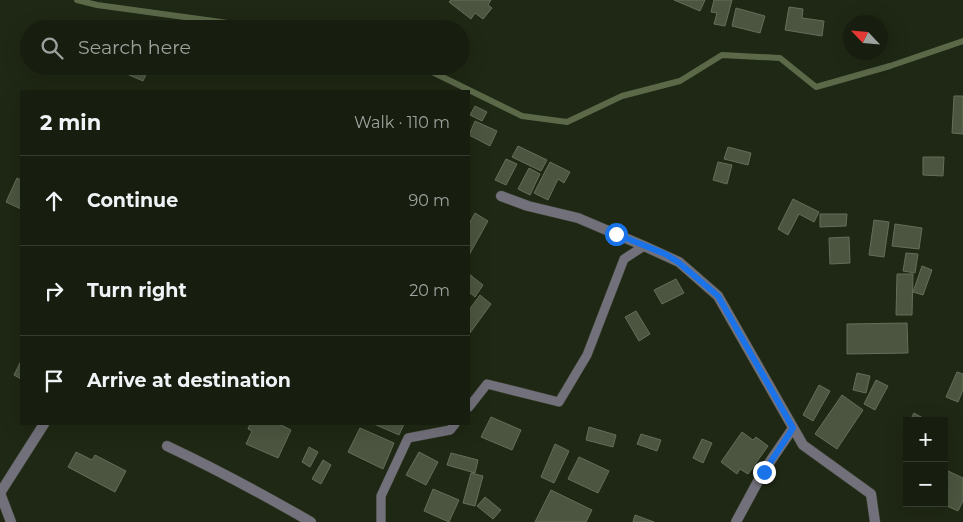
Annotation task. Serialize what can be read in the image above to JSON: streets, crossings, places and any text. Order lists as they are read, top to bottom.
{
  "north": "top left",
  "page": {
    "search": "Search here",
    "heading": ["2 min", "Walk · 110 m"],
    "list": [
      ["Continue", "90 m"],
      ["Turn right", "20 m"],
      "Arrive at destination"
    ],
    "map_buttons": ["+", "−"]
  }
}
